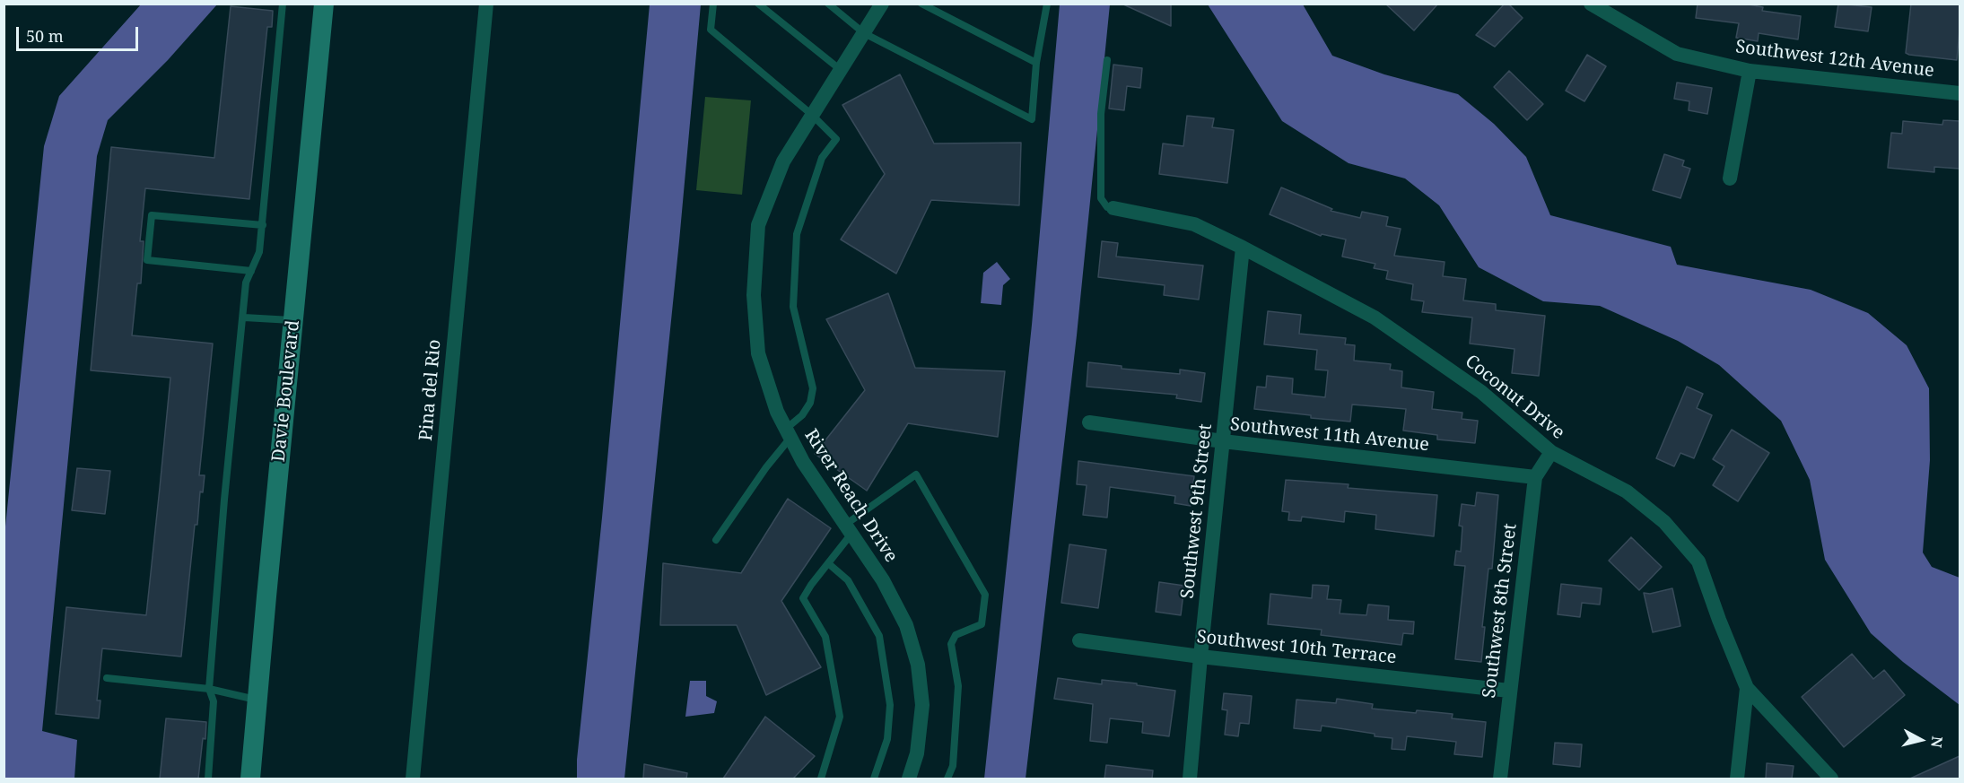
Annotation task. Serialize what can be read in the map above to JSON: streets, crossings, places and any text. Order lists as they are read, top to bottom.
{
  "streets": {
    "main road": ["Davie Boulevard"],
    "street": [
      "Southwest 12th Avenue",
      "Pina del Rio",
      "Coconut Drive",
      "Southwest 11th Avenue",
      "River Reach Drive",
      "Southwest 9th Street",
      "Southwest 8th Street",
      "Southwest 10th Terrace"
    ]
  },
  "crossings": [
    ["Coconut Drive", "Southwest 9th Street"],
    ["Coconut Drive", "Southwest 8th Street"],
    ["Southwest 11th Avenue", "Southwest 9th Street"],
    ["Southwest 11th Avenue", "Southwest 8th Street"],
    ["Southwest 9th Street", "Southwest 10th Terrace"],
    ["Southwest 8th Street", "Southwest 10th Terrace"]
  ],
  "scale_bar": "50 m",
  "north": "right"
}
